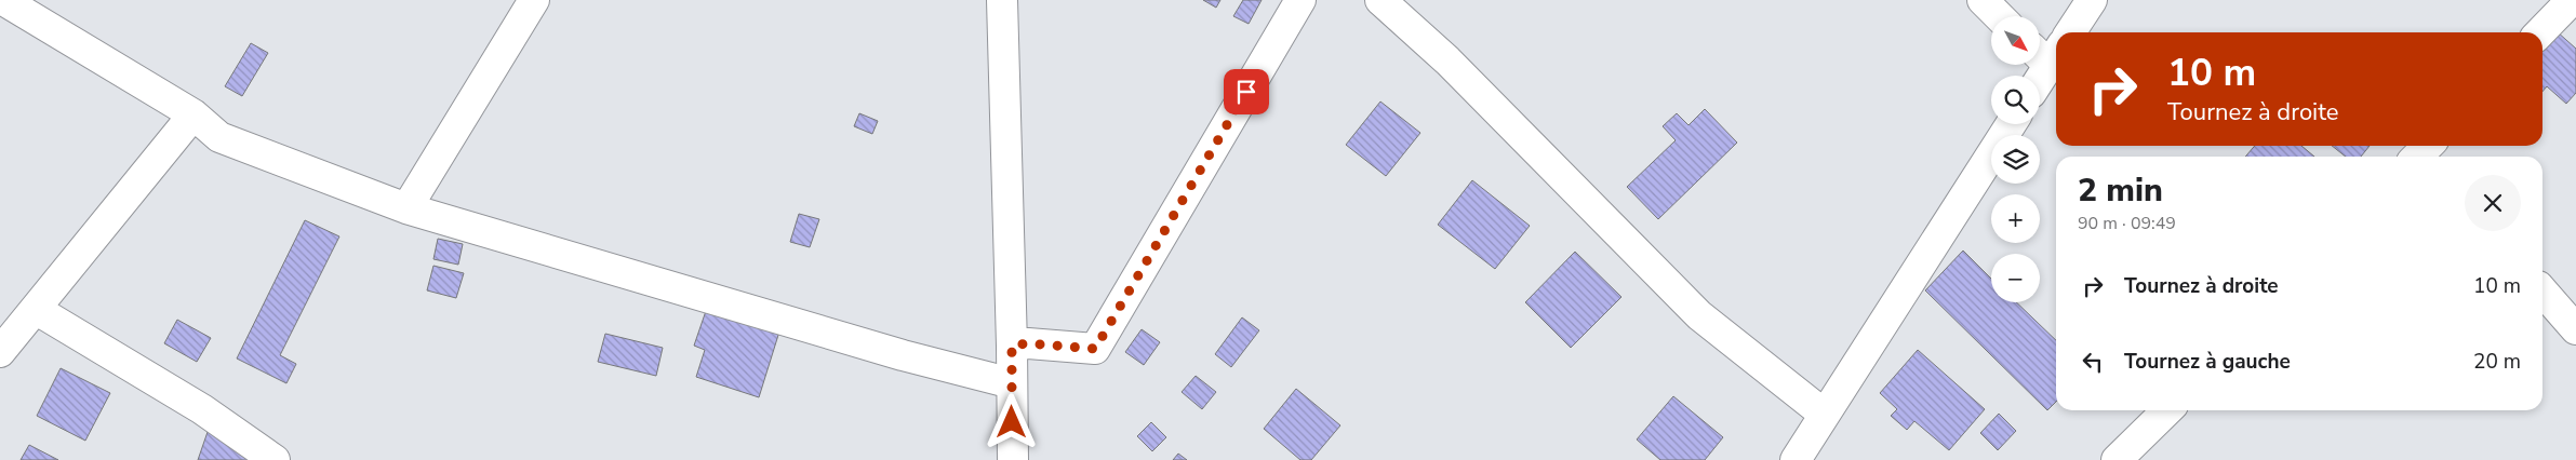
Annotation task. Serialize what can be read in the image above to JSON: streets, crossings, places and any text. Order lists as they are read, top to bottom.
{
  "north": "bottom right",
  "page": {
    "map_buttons": ["+", "−"],
    "turn": ["10 m", "Tournez à droite"],
    "heading": ["2 min", "90 m · 09:49"],
    "list": [
      {
        "name": "Tournez à droite",
        "value": "10 m"
      },
      {
        "name": "Tournez à gauche",
        "value": "20 m"
      }
    ]
  }
}
